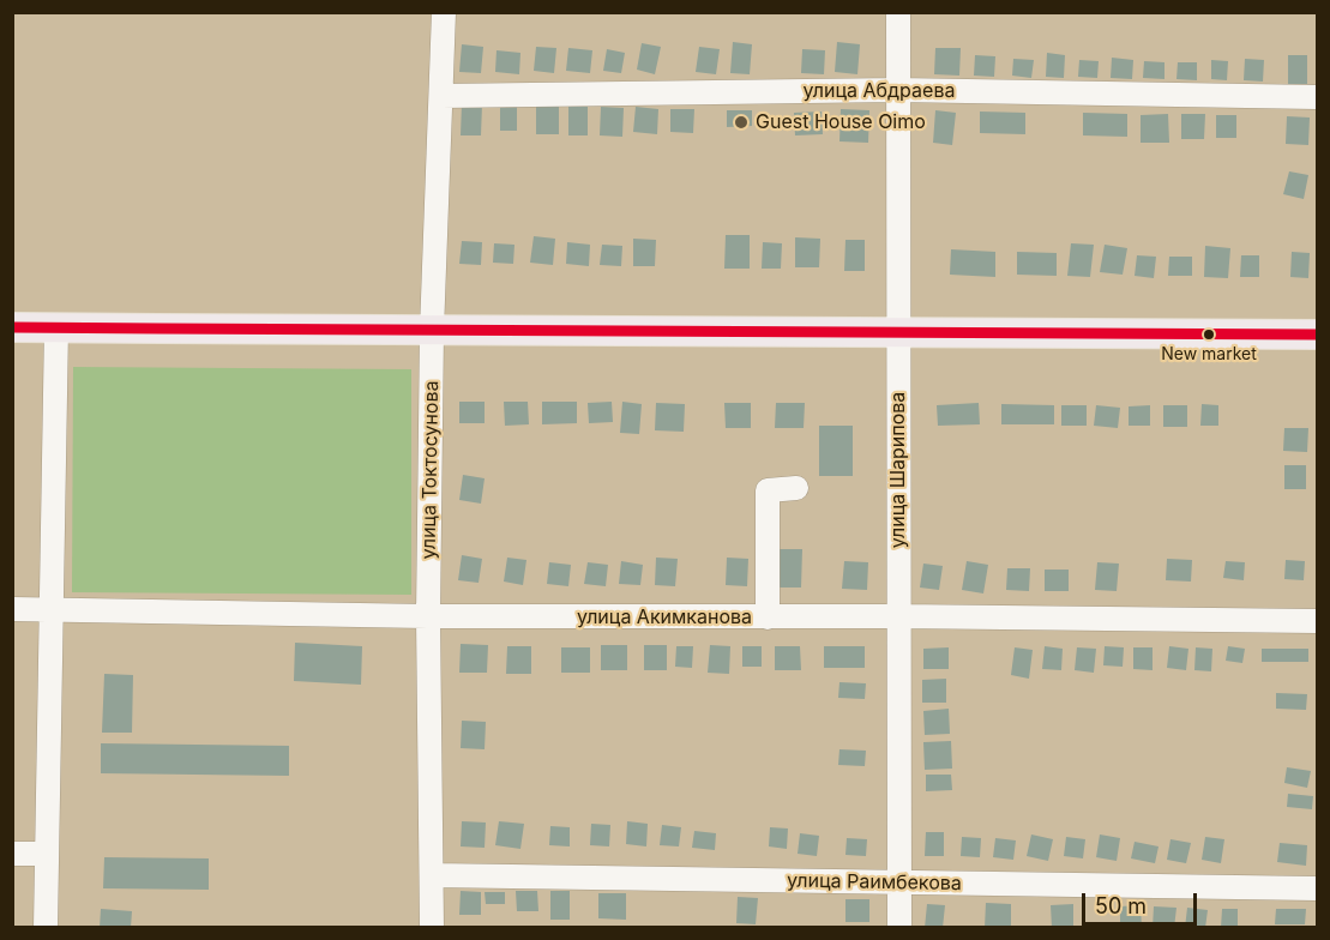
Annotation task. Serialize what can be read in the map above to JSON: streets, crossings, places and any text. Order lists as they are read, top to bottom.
{
  "streets": {
    "street": [
      "улица Абдраева",
      "улица Токтосунова",
      "улица Шарипова",
      "улица Акимканова",
      "улица Раимбекова"
    ]
  },
  "crossings": [
    ["улица Абдраева", "улица Токтосунова"],
    ["улица Абдраева", "улица Шарипова"],
    ["улица Токтосунова", "улица Акимканова"],
    ["улица Токтосунова", "улица Раимбекова"],
    ["улица Шарипова", "улица Акимканова"],
    ["улица Шарипова", "улица Раимбекова"]
  ],
  "places": ["Guest House Oimo", "New market"],
  "scale_bar": "50 m"
}
